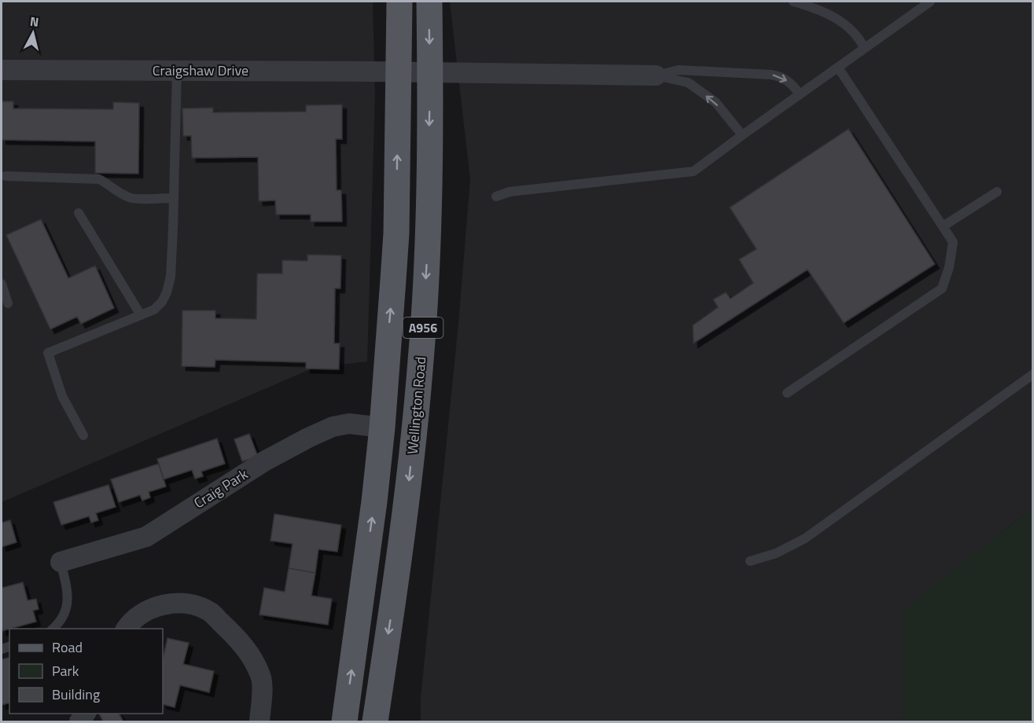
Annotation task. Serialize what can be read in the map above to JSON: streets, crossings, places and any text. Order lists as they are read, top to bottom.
{
  "streets": {
    "main road": ["A956", "Wellington Road"],
    "street": ["Craigshaw Drive", "Craig Park"]
  },
  "crossings": [
    ["Craigshaw Drive", "A956"],
    ["Craigshaw Drive", "Wellington Road"],
    ["A956", "Craig Park"]
  ],
  "legend": ["Road", "Park", "Building"],
  "north": "top"
}
